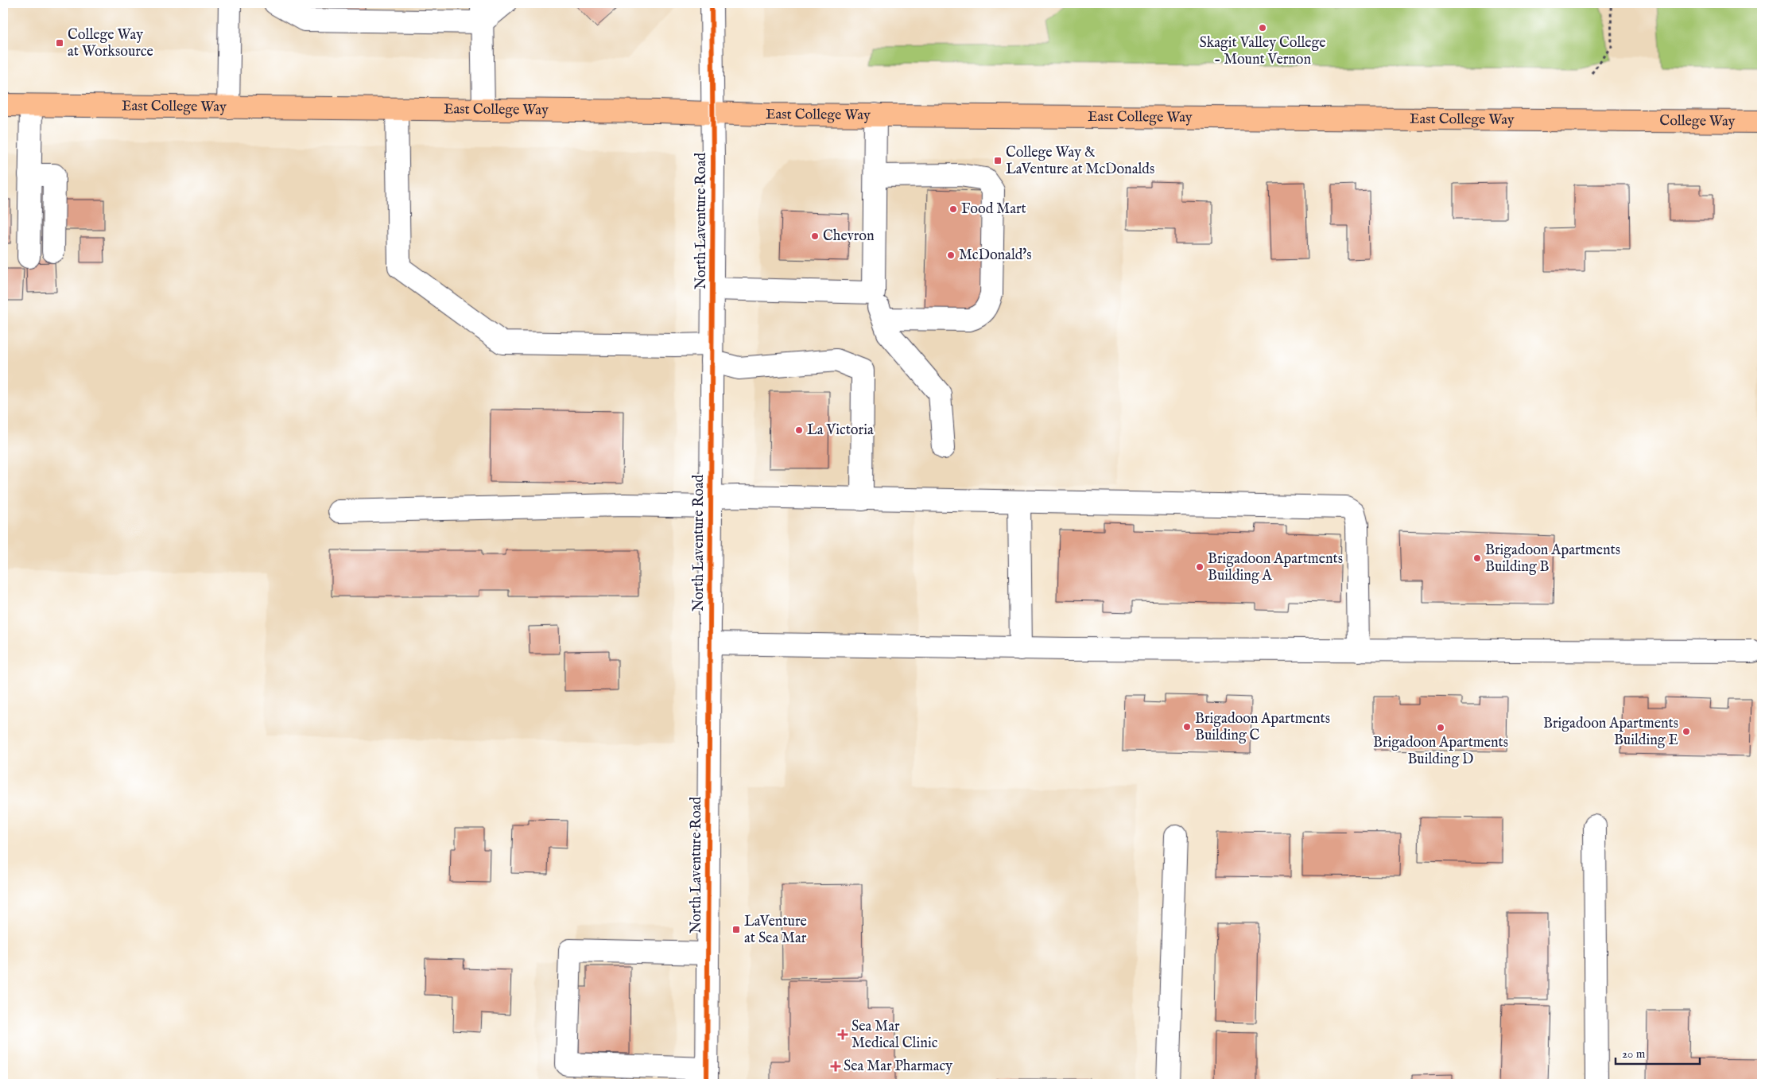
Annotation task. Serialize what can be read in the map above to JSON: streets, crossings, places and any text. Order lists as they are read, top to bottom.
{
  "streets": {
    "main road": ["East College Way", "College Way"],
    "street": ["North Laventure Road"]
  },
  "crossings": [
    ["East College Way", "College Way"],
    ["East College Way", "North Laventure Road"]
  ],
  "places": {
    "other": [
      "Skagit Valley College - Mount Vernon",
      "Food Mart",
      "Chevron",
      "McDonald's",
      "La Victoria",
      "Brigadoon Apartments Building B",
      "Brigadoon Apartments Building A",
      "Brigadoon Apartments Building C",
      "Brigadoon Apartments Building D",
      "Brigadoon Apartments Building E"
    ],
    "transit": ["College Way at Worksource", "College Way & LaVenture at McDonalds", "LaVenture at Sea Mar"],
    "health": ["Sea Mar Medical Clinic", "Sea Mar Pharmacy"]
  },
  "scale_bar": "20 m"
}
